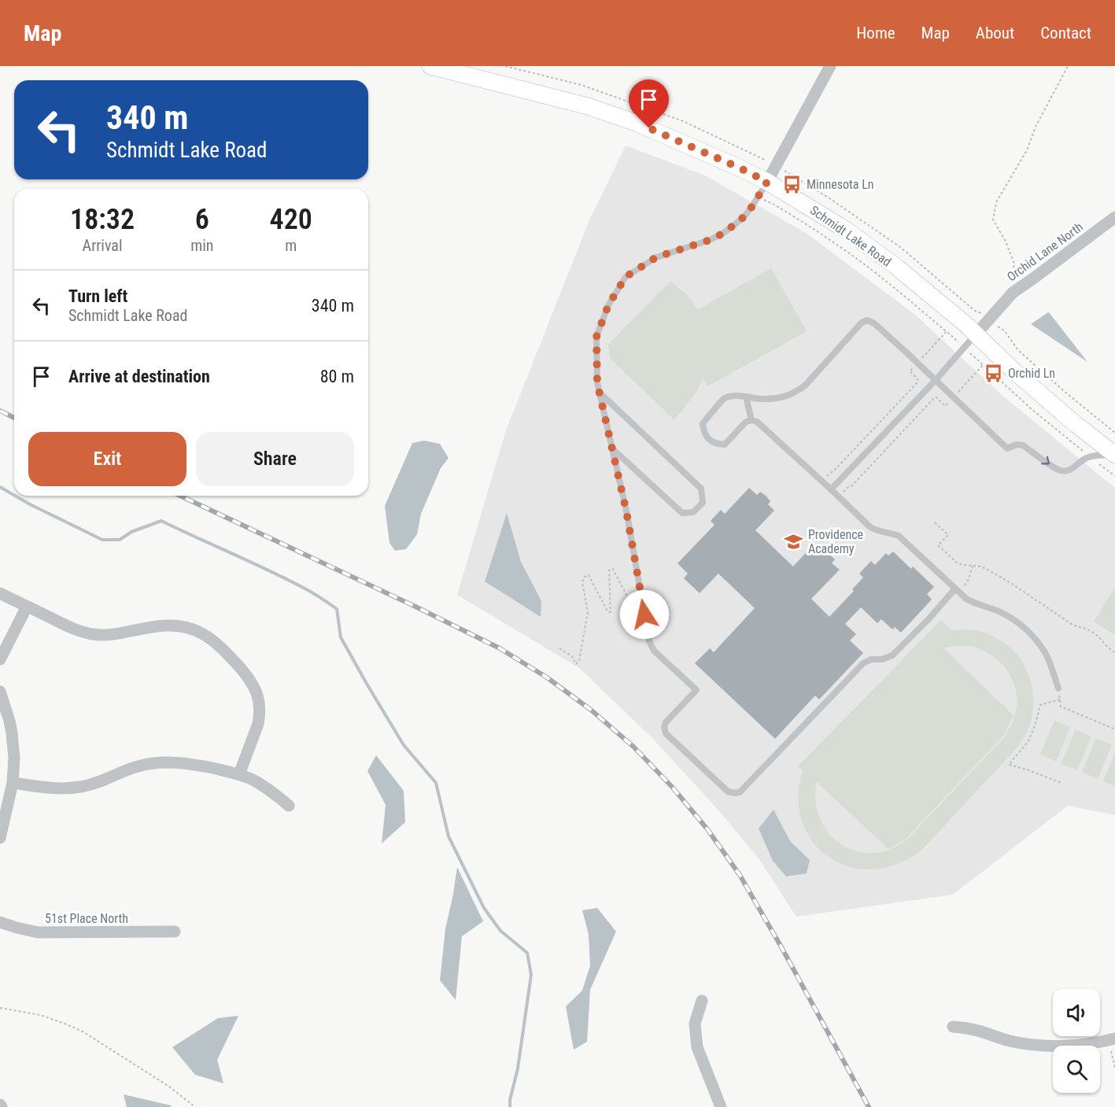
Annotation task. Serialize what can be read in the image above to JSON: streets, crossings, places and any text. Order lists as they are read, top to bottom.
{
  "streets": {
    "street": ["Schmidt Lake Road", "Orchid Lane North", "51st Place North"]
  },
  "crossings": [
    ["Schmidt Lake Road", "Orchid Lane North"]
  ],
  "places": {
    "bus stop": ["Minnesota Ln", "Orchid Ln"],
    "school or university": ["Providence Academy"]
  },
  "page": {
    "header": "Map",
    "nav": [
      "Home",
      "Map",
      "About",
      "Contact"
    ],
    "turn": ["340 m", "Schmidt Lake Road"],
    "eta": [
      "18:32",
      "Arrival",
      "6",
      "min",
      "420",
      "m"
    ],
    "list": [
      {
        "name": "Turn left",
        "note": "Schmidt Lake Road",
        "value": "340 m"
      },
      {
        "name": "Arrive at destination",
        "value": "80 m"
      }
    ],
    "buttons": ["Exit", "Share"]
  }
}
